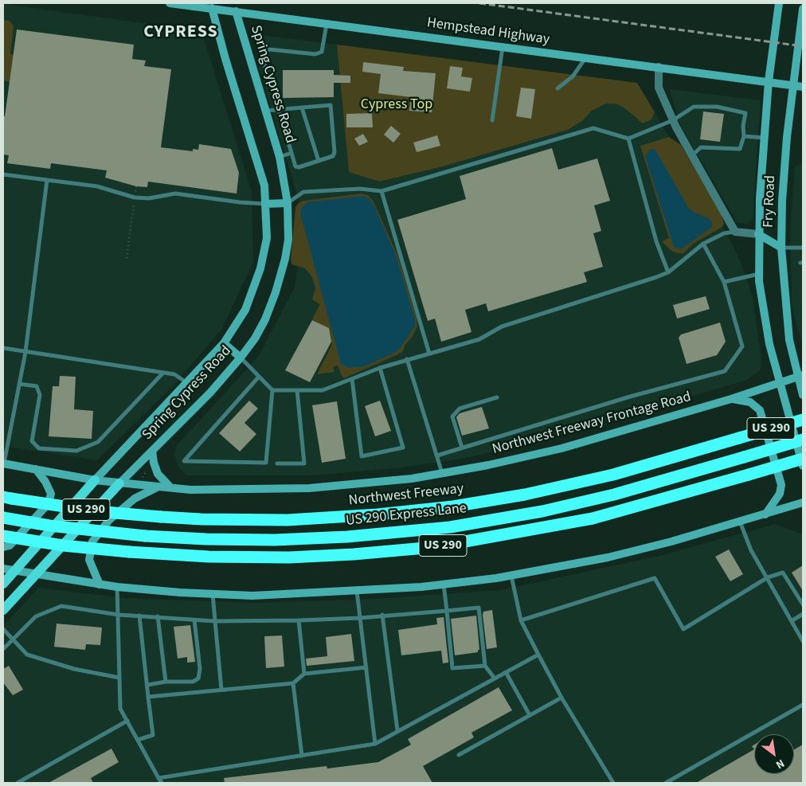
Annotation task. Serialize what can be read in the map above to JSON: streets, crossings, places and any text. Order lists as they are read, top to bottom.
{
  "streets": {
    "highway": ["US 290", "Northwest Freeway", "US 290 Express Lane"],
    "main road": [
      "Hempstead Highway",
      "Spring Cypress Road",
      "Fry Road",
      "Northwest Freeway Frontage Road"
    ]
  },
  "crossings": [
    ["Hempstead Highway", "Spring Cypress Road"],
    ["Hempstead Highway", "Fry Road"],
    ["Spring Cypress Road", "Northwest Freeway Frontage Road"],
    ["Fry Road", "Northwest Freeway Frontage Road"]
  ],
  "districts": ["CYPRESS"],
  "parks": ["Cypress Top"],
  "north": "bottom right"
}
